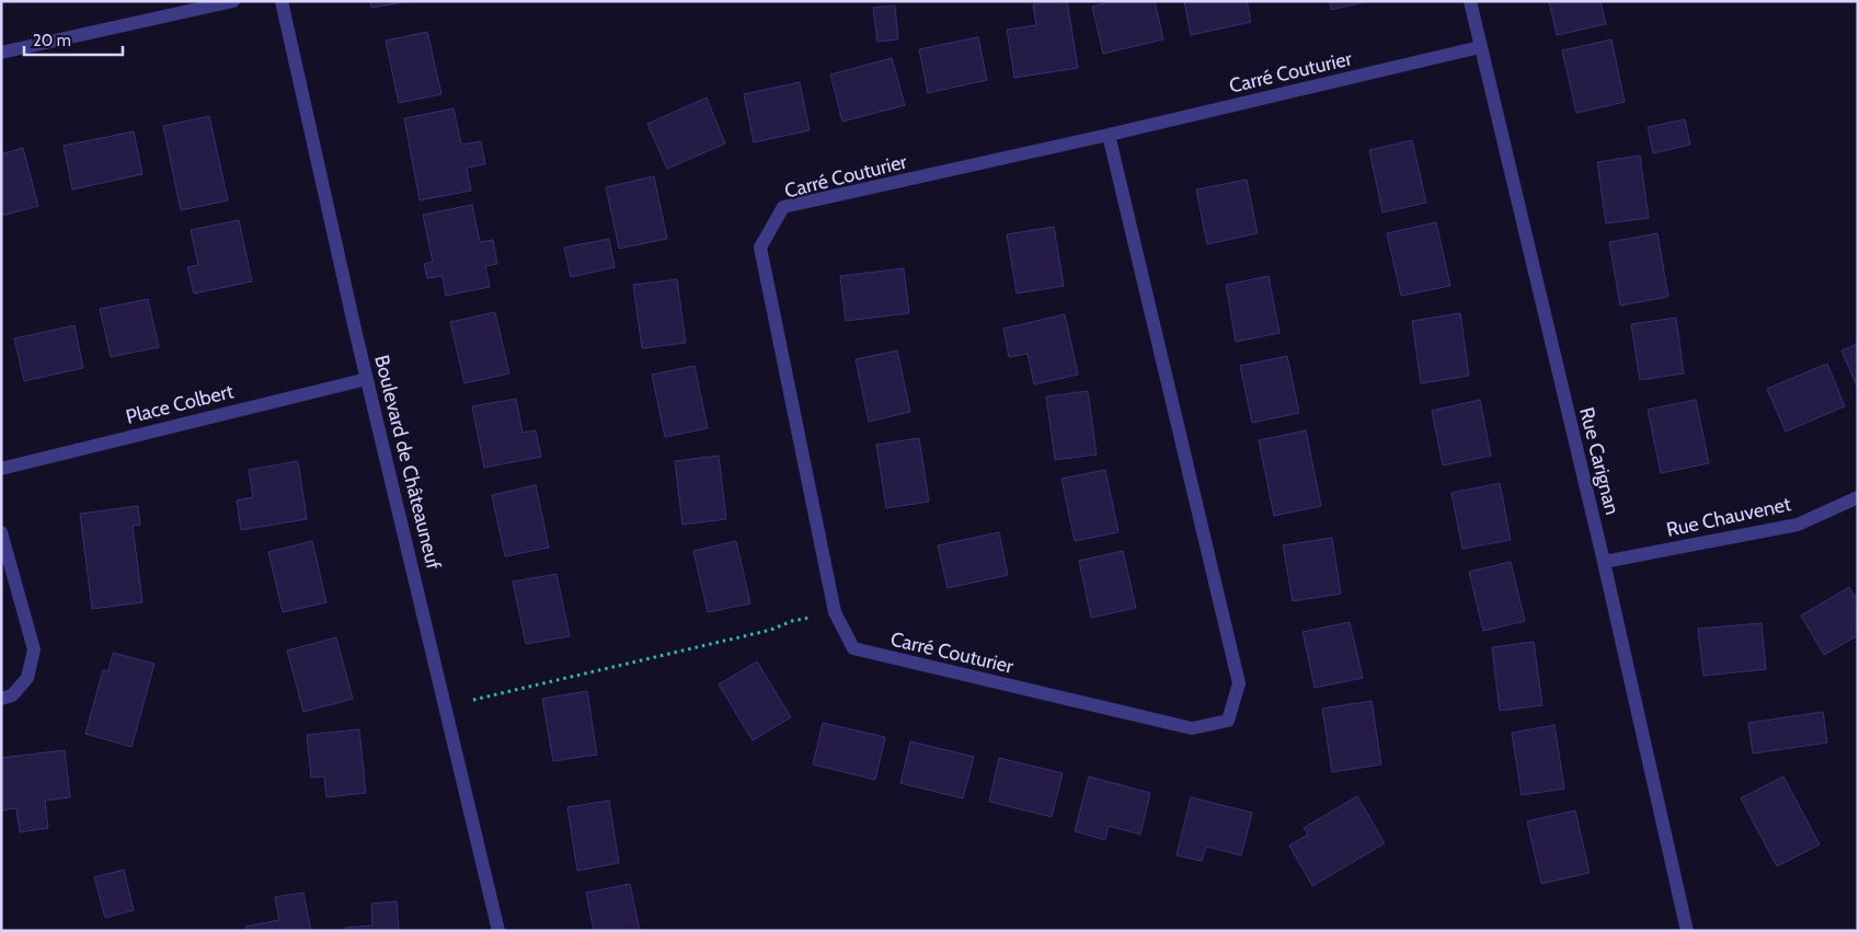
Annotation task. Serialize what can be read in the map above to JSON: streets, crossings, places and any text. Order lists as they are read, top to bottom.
{
  "streets": {
    "street": [
      "Carré Couturier",
      "Place Colbert",
      "Rue Carignan",
      "Boulevard de Châteauneuf",
      "Rue Chauvenet"
    ]
  },
  "crossings": [
    ["Carré Couturier", "Rue Carignan"],
    ["Place Colbert", "Boulevard de Châteauneuf"],
    ["Rue Carignan", "Rue Chauvenet"]
  ],
  "scale_bar": "20 m"
}
